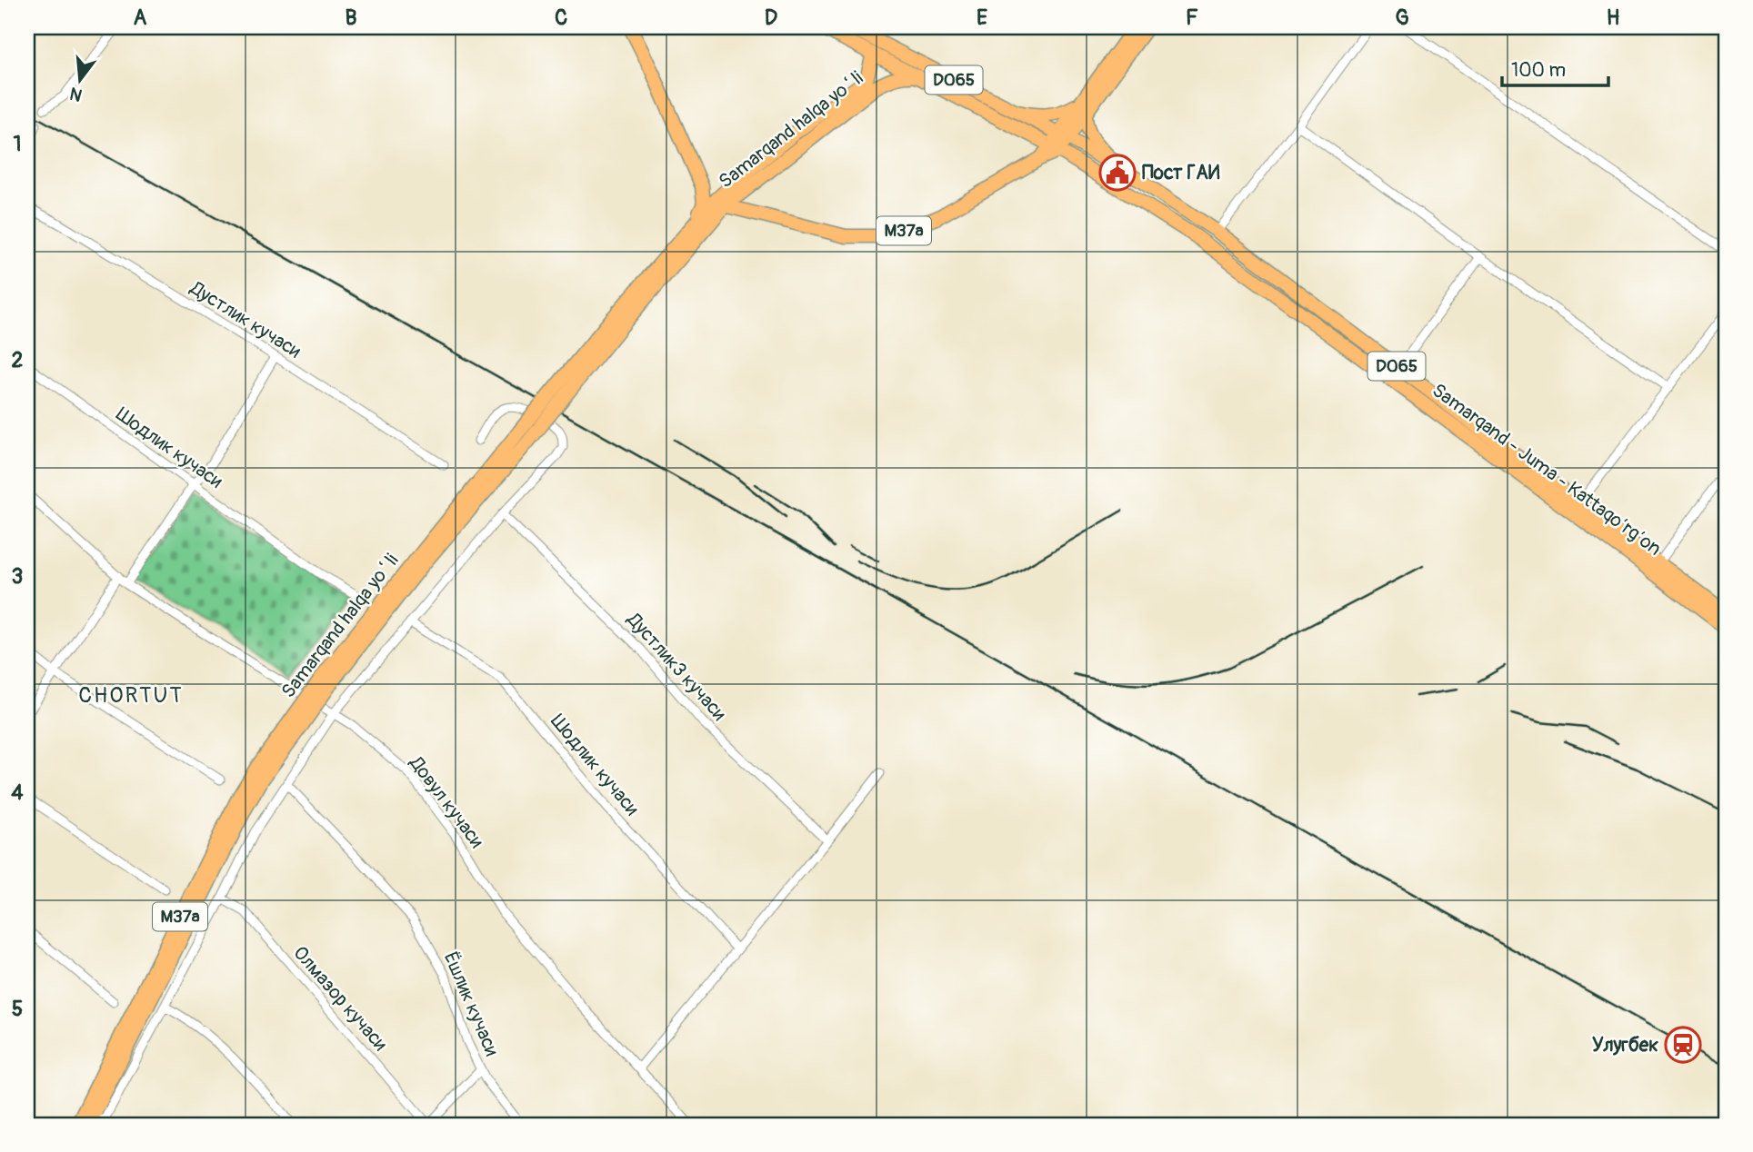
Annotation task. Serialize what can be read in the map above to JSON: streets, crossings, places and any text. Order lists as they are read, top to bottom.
{
  "streets": {
    "main road": [
      "D065",
      "Samarqand halqa yoʻli",
      "M37a",
      "Samarqand - Juma - Kattaqo‘rg‘on"
    ],
    "street": [
      "Дустлик кучаси",
      "Шодлик кучаси",
      "Дустлик3 кучаси",
      "Довул кучаси",
      "Олмазор кучаси",
      "Ёшлик кучаси"
    ]
  },
  "crossings": [
    ["Samarqand halqa yoʻli", "M37a"],
    ["Samarqand halqa yoʻli", "Samarqand - Juma - Kattaqo‘rg‘on"]
  ],
  "districts": ["CHORTUT"],
  "places": {
    "public building": ["Пост ГАИ"],
    "station": ["Улугбек"]
  },
  "scale_bar": "100 m",
  "north": "bottom",
  "grid": {
    "columns": [
      "A",
      "B",
      "C",
      "D",
      "E",
      "F",
      "G",
      "H"
    ],
    "rows": [
      "1",
      "2",
      "3",
      "4",
      "5"
    ]
  }
}
